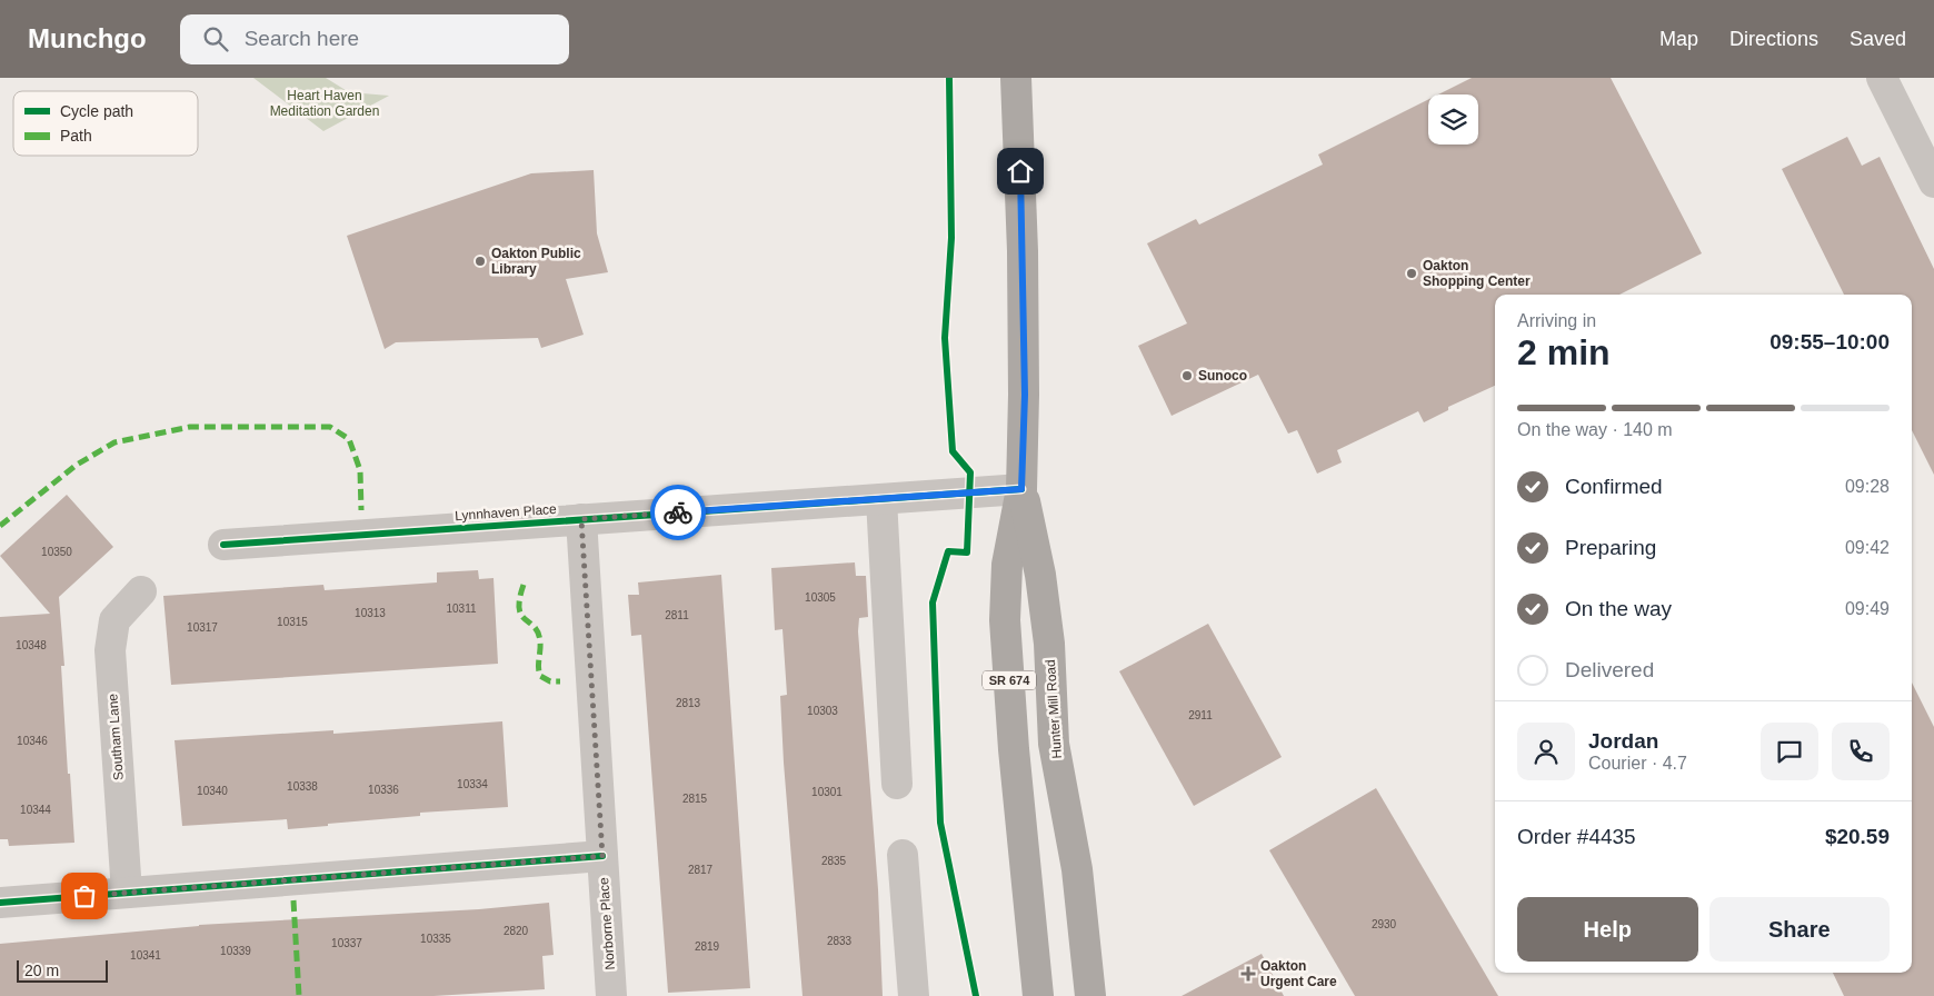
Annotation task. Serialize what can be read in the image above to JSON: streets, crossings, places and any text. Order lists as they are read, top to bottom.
{
  "streets": {
    "main road": ["SR 674", "Hunter Mill Road"],
    "street": ["Lynnhaven Place", "Southam Lane", "Norborne Place"]
  },
  "crossings": [
    ["Lynnhaven Place", "Hunter Mill Road"],
    ["Lynnhaven Place", "Norborne Place"]
  ],
  "parks": ["Heart Haven Meditation Garden"],
  "places": {
    "other": ["Oakton Public Library", "Oakton Shopping Center", "Sunoco"],
    "health": ["Oakton Urgent Care"]
  },
  "house_numbers": [
    "10350",
    "10305",
    "10311",
    "10313",
    "2811",
    "10315",
    "10317",
    "10348",
    "2813",
    "10303",
    "2911",
    "10346",
    "10334",
    "10338",
    "10336",
    "10340",
    "10301",
    "2815",
    "10344",
    "2835",
    "2817",
    "2930",
    "2820",
    "10335",
    "2833",
    "10337",
    "2819",
    "10339",
    "10341"
  ],
  "legend": ["Cycle path", "Path"],
  "scale_bar": "20 m",
  "page": {
    "header": "Munchgo",
    "search": "Search here",
    "nav": ["Map", "Directions", "Saved"],
    "heading": ["2 min", "Arriving in", "09:55–10:00"],
    "panel": [
      "Jordan",
      "Courier · 4.7",
      "Order #4435",
      "$20.59"
    ],
    "bar": "On the way · 140 m",
    "list": [
      ["Confirmed", "09:28"],
      ["Preparing", "09:42"],
      ["On the way", "09:49"],
      "Delivered"
    ],
    "buttons": ["Help", "Share"],
    "scale": "20 m"
  }
}
